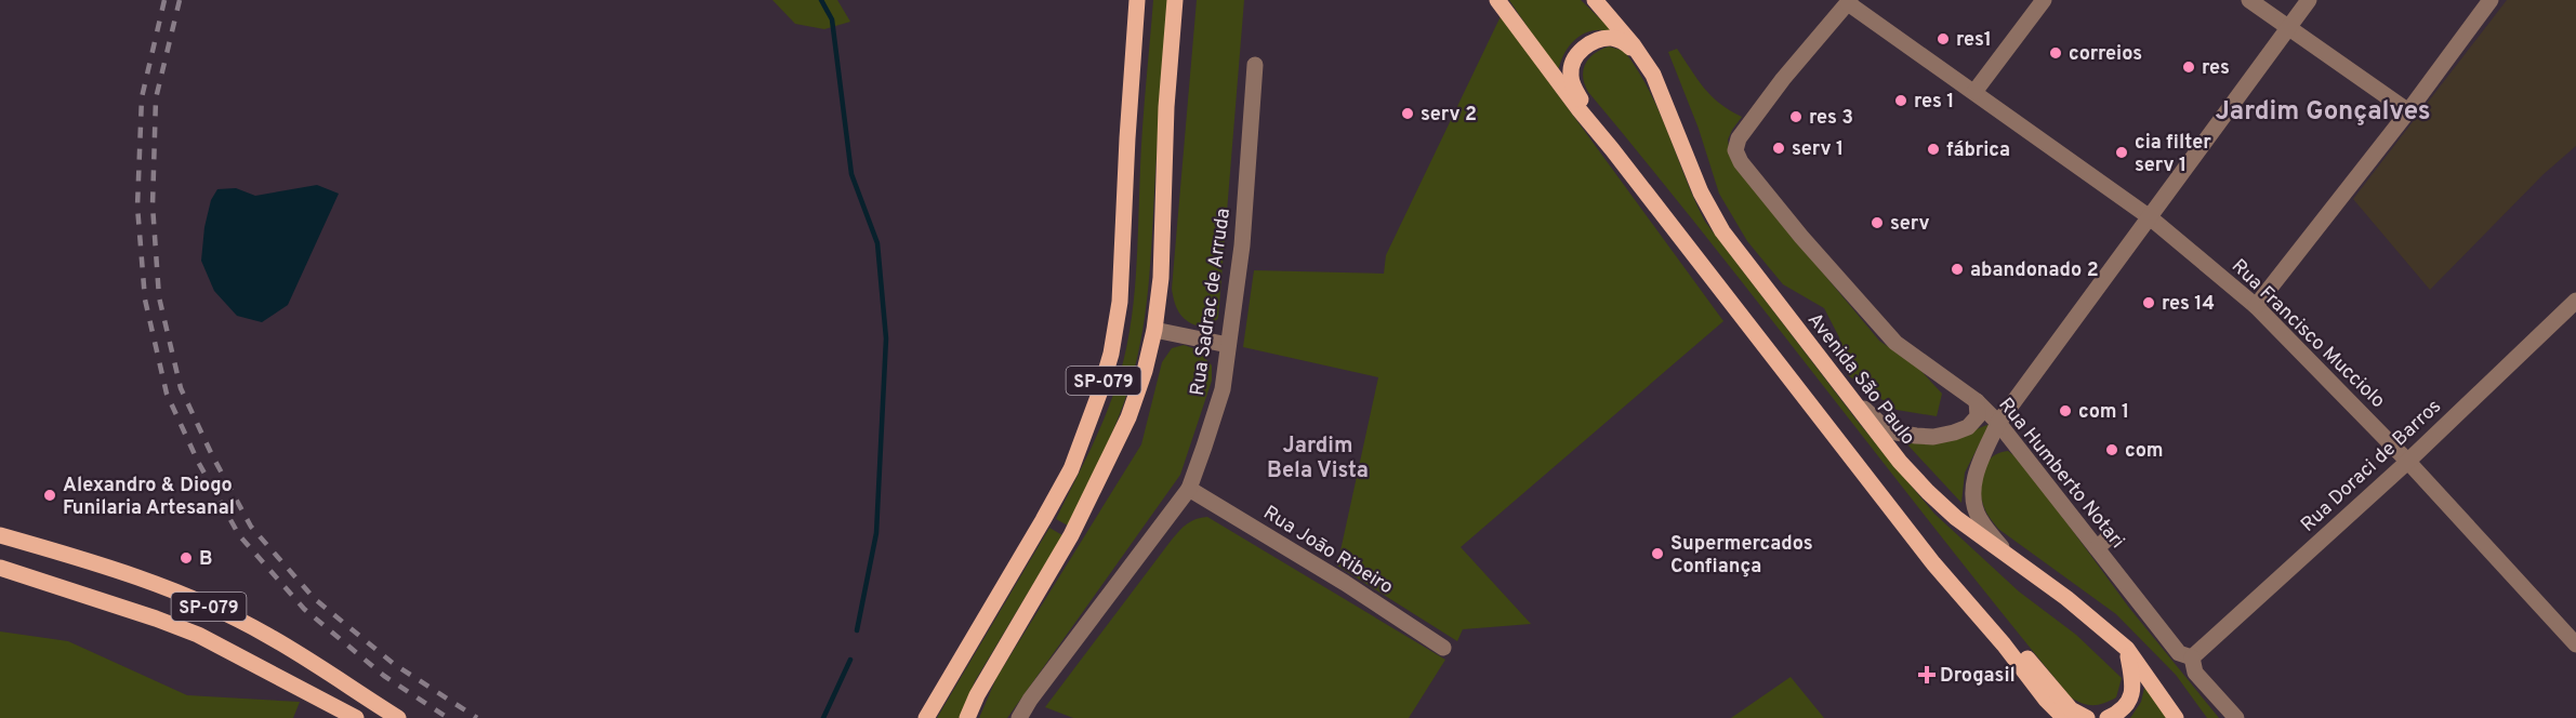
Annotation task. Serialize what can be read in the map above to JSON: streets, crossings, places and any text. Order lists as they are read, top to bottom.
{
  "streets": {
    "main road": ["Avenida São Paulo", "SP-079"],
    "street": [
      "Rua Sadrac de Arruda",
      "Rua Francisco Mucciolo",
      "Rua Doraci de Barros",
      "Rua Humberto Notari",
      "Rua Joāo Ribeiro"
    ]
  },
  "crossings": [
    ["Rua Sadrac de Arruda", "Rua Joāo Ribeiro"],
    ["Rua Francisco Mucciolo", "Rua Doraci de Barros"],
    ["Rua Francisco Mucciolo", "Rua Humberto Notari"],
    ["Rua Doraci de Barros", "Rua Humberto Notari"]
  ],
  "districts": ["Jardim Gonçalves", "Jardim Bela Vista"],
  "places": {
    "other": [
      "res1",
      "correios",
      "res",
      "res 1",
      "serv 2",
      "res 3",
      "serv 1",
      "fábrica",
      "cia filter serv 1",
      "serv",
      "abandonado 2",
      "res 14",
      "com 1",
      "com",
      "Alexandro & Diogo Funilaria Artesanal",
      "Supermercados Confiança",
      "B"
    ],
    "health": ["Drogasil"]
  }
}
